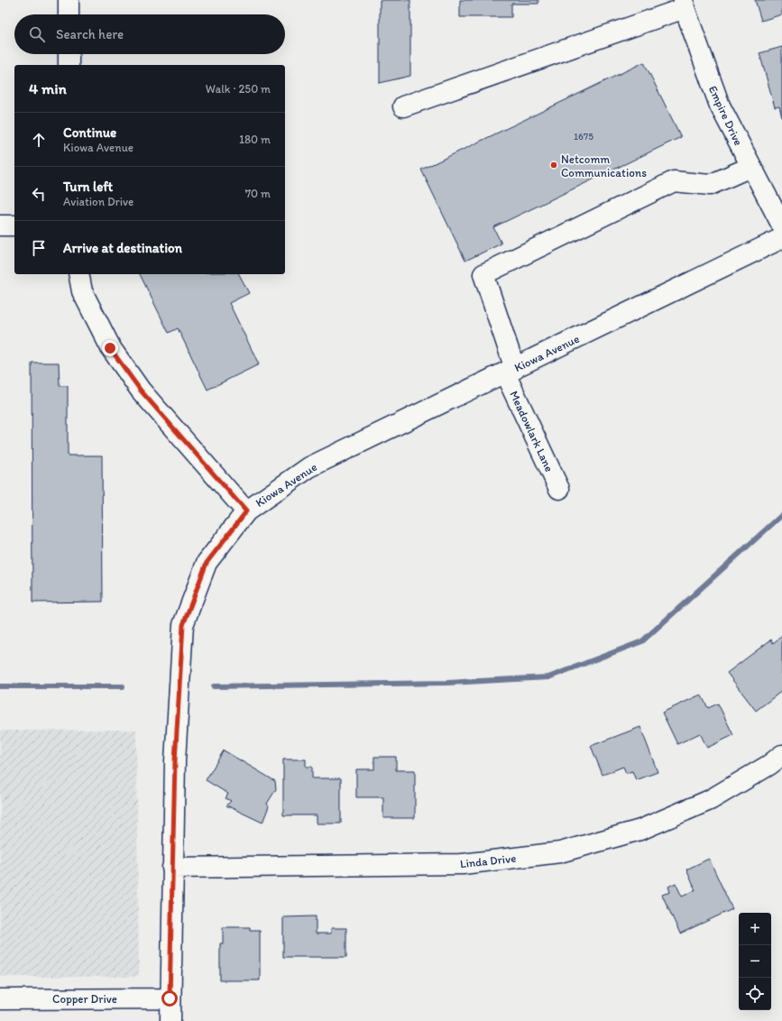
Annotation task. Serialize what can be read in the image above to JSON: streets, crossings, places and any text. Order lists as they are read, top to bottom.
{
  "streets": {
    "street": [
      "Empire Drive",
      "Kiowa Avenue",
      "Meadowlark Lane",
      "Linda Drive",
      "Copper Drive"
    ]
  },
  "crossings": [
    ["Empire Drive", "Meadowlark Lane"],
    ["Kiowa Avenue", "Meadowlark Lane"],
    ["Kiowa Avenue", "Linda Drive"],
    ["Kiowa Avenue", "Copper Drive"]
  ],
  "places": ["Netcomm Communications"],
  "house_numbers": ["1675"],
  "page": {
    "search": "Search here",
    "heading": ["4 min", "Walk · 250 m"],
    "list": [
      ["Continue", "Kiowa Avenue", "180 m"],
      ["Turn left", "Aviation Drive", "70 m"],
      "Arrive at destination"
    ],
    "map_buttons": ["+", "−"]
  }
}
